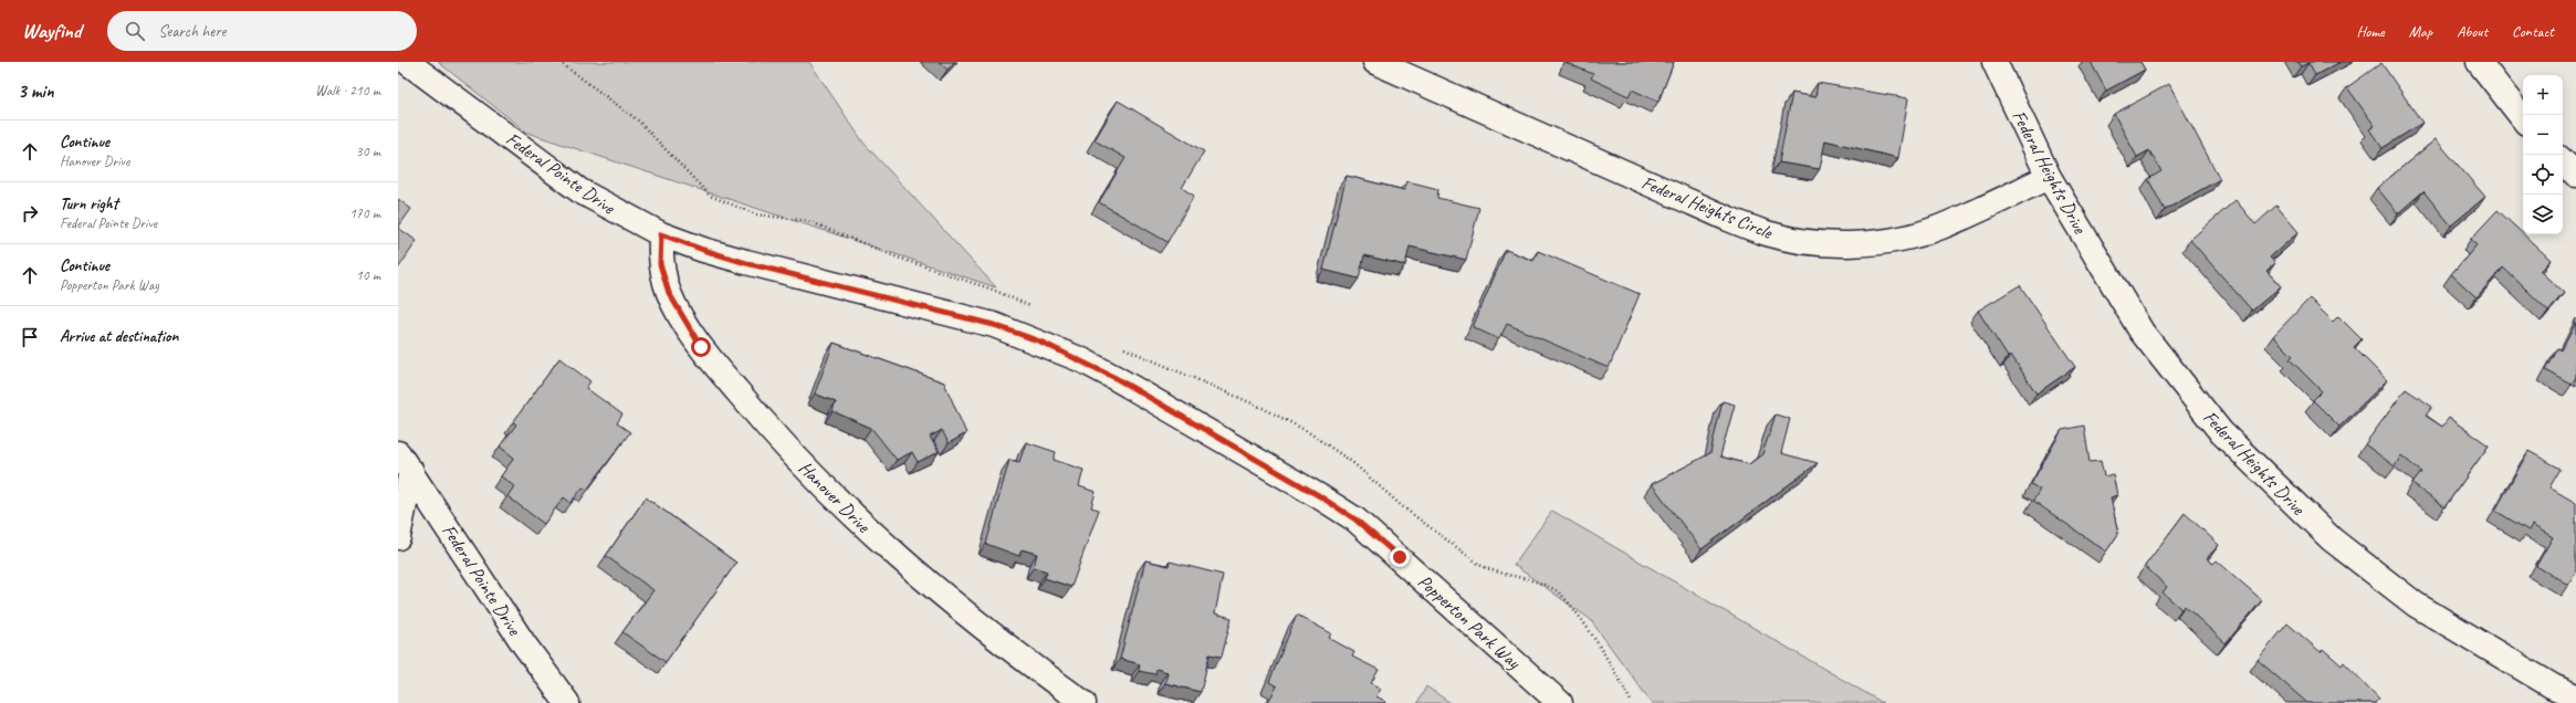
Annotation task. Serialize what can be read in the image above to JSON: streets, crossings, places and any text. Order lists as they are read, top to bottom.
{
  "streets": {
    "street": [
      "Federal Heights Drive",
      "Federal Pointe Drive",
      "Federal Heights Circle",
      "Hanover Drive",
      "Popperton Park Way"
    ]
  },
  "crossings": [
    ["Federal Heights Drive", "Federal Heights Circle"],
    ["Federal Pointe Drive", "Hanover Drive"],
    ["Federal Pointe Drive", "Popperton Park Way"]
  ],
  "page": {
    "header": "Wayfind",
    "search": "Search here",
    "nav": [
      "Home",
      "Map",
      "About",
      "Contact"
    ],
    "heading": ["3 min", "Walk · 210 m"],
    "map_buttons": ["+", "−"],
    "list": [
      ["Continue", "Hanover Drive", "30 m"],
      ["Turn right", "Federal Pointe Drive", "170 m"],
      ["Continue", "Popperton Park Way", "10 m"],
      "Arrive at destination"
    ]
  }
}
